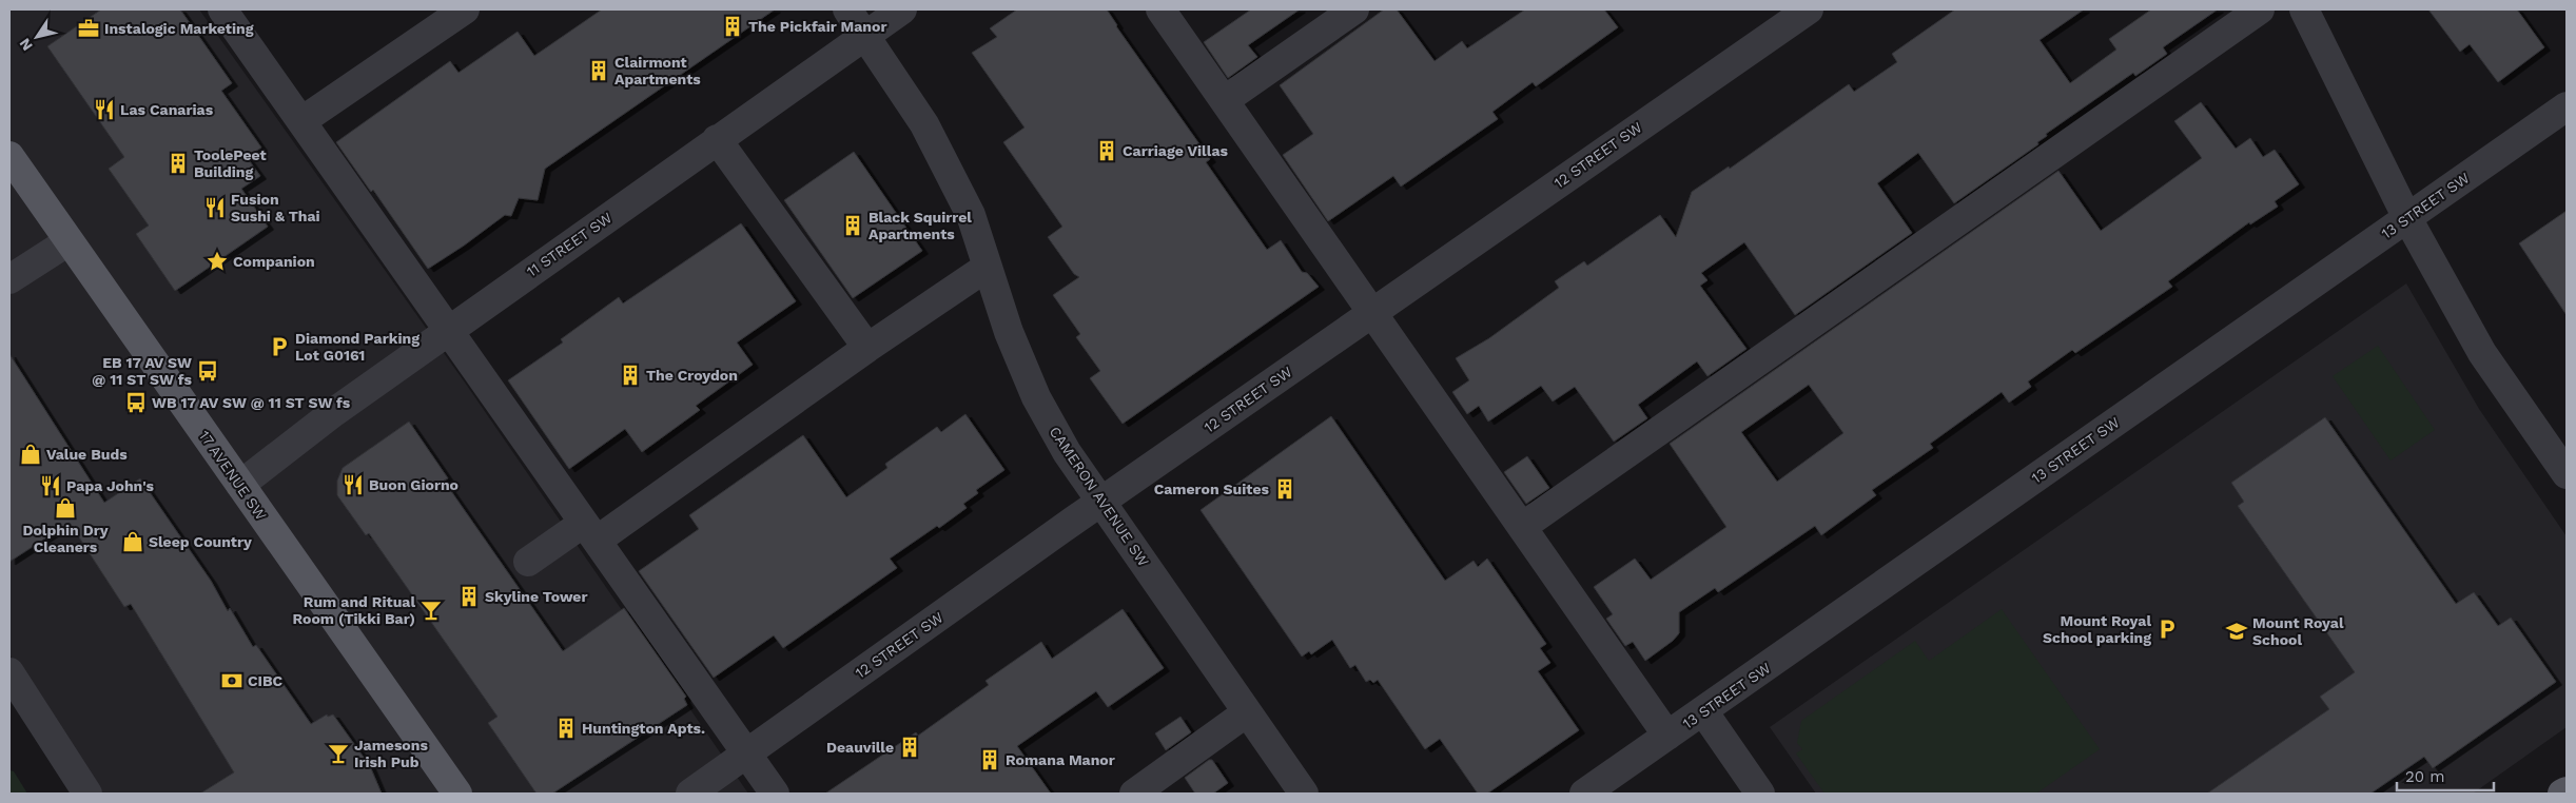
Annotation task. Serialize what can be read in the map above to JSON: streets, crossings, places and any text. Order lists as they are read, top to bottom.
{
  "streets": {
    "main road": ["17 AVENUE SW"],
    "street": [
      "12 STREET SW",
      "13 STREET SW",
      "11 STREET SW",
      "CAMERON AVENUE SW"
    ]
  },
  "crossings": [
    ["12 STREET SW", "CAMERON AVENUE SW"],
    ["11 STREET SW", "17 AVENUE SW"],
    ["11 STREET SW", "CAMERON AVENUE SW"]
  ],
  "places": {
    "building": [
      "The Pickfair Manor",
      "Clairmont Apartments",
      "Carriage Villas",
      "ToolePeet Building",
      "Black Squirrel Apartments",
      "The Croydon",
      "Cameron Suites",
      "Skyline Tower",
      "Huntington Apts.",
      "Deauville",
      "Romana Manor"
    ],
    "office": ["Instalogic Marketing"],
    "restaurant": [
      "Las Canarias",
      "Fusion Sushi & Thai",
      "Buon Giorno",
      "Papa John's"
    ],
    "place": ["Companion"],
    "parking": ["Diamond Parking Lot G0161", "Mount Royal School parking"],
    "bus stop": ["EB 17 AV SW @ 11 ST SW fs", "WB 17 AV SW @ 11 ST SW fs"],
    "shop": ["Value Buds", "Dolphin Dry Cleaners", "Sleep Country"],
    "bar": ["Rum and Ritual Room (Tikki Bar)", "Jamesons Irish Pub"],
    "school or university": ["Mount Royal School"],
    "bank": ["CIBC"]
  },
  "scale_bar": "20 m",
  "north": "bottom left"
}
